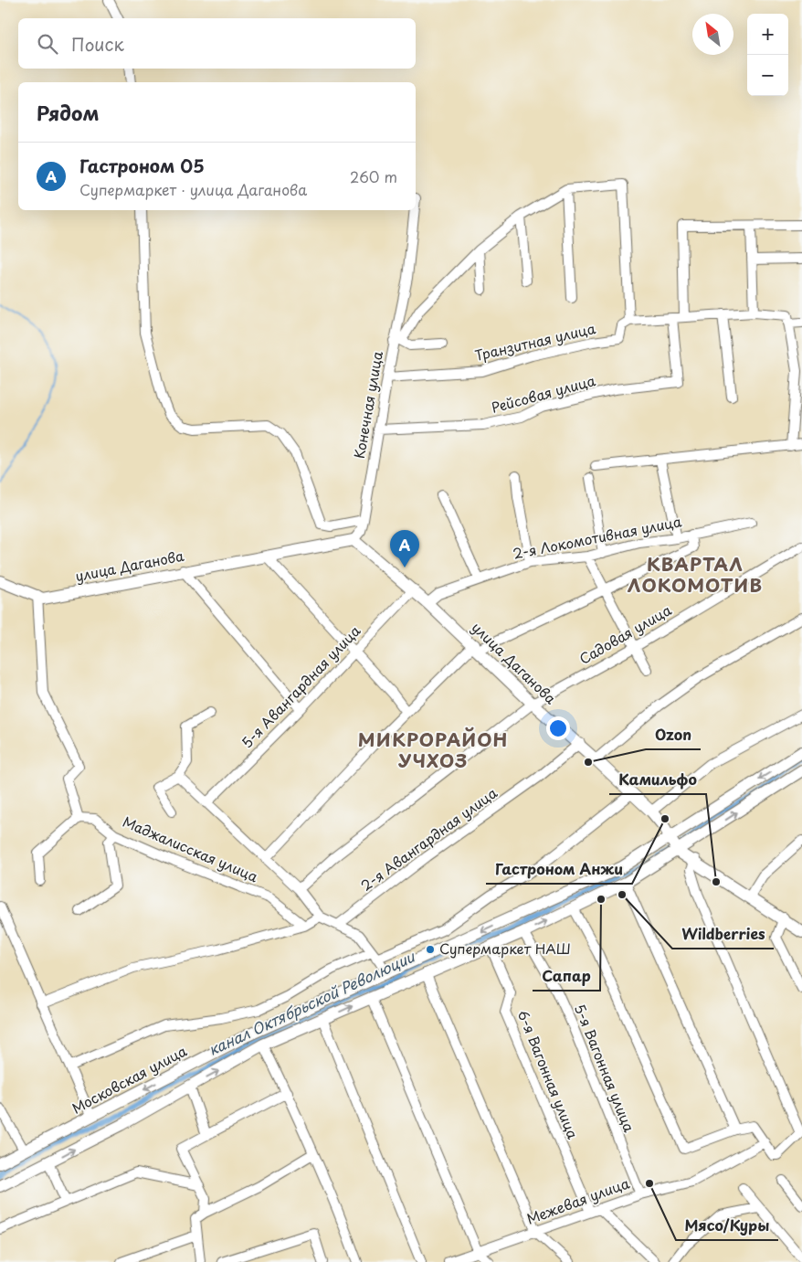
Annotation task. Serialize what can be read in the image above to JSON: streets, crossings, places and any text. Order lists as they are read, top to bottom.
{
  "streets": {
    "main road": ["улица Даганова", "Московская улица"],
    "street": [
      "Транзитная улица",
      "Рейсовая улица",
      "Конечная улица",
      "2-я Локомотивная улица",
      "Садовая улица",
      "5-я Авангардная улица",
      "2-я Авангардная улица",
      "Маджалисская улица",
      "5-я Вагонная улица",
      "6-я Вагонная улица",
      "Межевая улица"
    ]
  },
  "crossings": [
    ["Транзитная улица", "Конечная улица"],
    ["Рейсовая улица", "Конечная улица"],
    ["Конечная улица", "улица Даганова"],
    ["2-я Локомотивная улица", "улица Даганова"],
    ["улица Даганова", "Садовая улица"],
    ["улица Даганова", "5-я Авангардная улица"],
    ["улица Даганова", "2-я Авангардная улица"],
    ["улица Даганова", "Московская улица"],
    ["5-я Вагонная улица", "Межевая улица"],
    ["6-я Вагонная улица", "Межевая улица"]
  ],
  "districts": ["КВАРТАЛ ЛОКОМОТИВ", "МИКРОРАЙОН УЧХОЗ"],
  "water": ["канал Октябрьской Революции"],
  "places": [
    "Ozon",
    "Гастроном Анжи",
    "Камильфо",
    "Wildberries",
    "Сапар",
    "Супермаркет НАШ",
    "Мясо/Куры"
  ],
  "north": "top left",
  "page": {
    "map_buttons": ["+", "−"],
    "search": "Поиск",
    "heading": "Рядом",
    "list": [
      {
        "mark": "A",
        "name": "Гастроном 05",
        "note": "Супермаркет · улица Даганова",
        "value": "260 m"
      }
    ],
    "pins": "A"
  }
}
